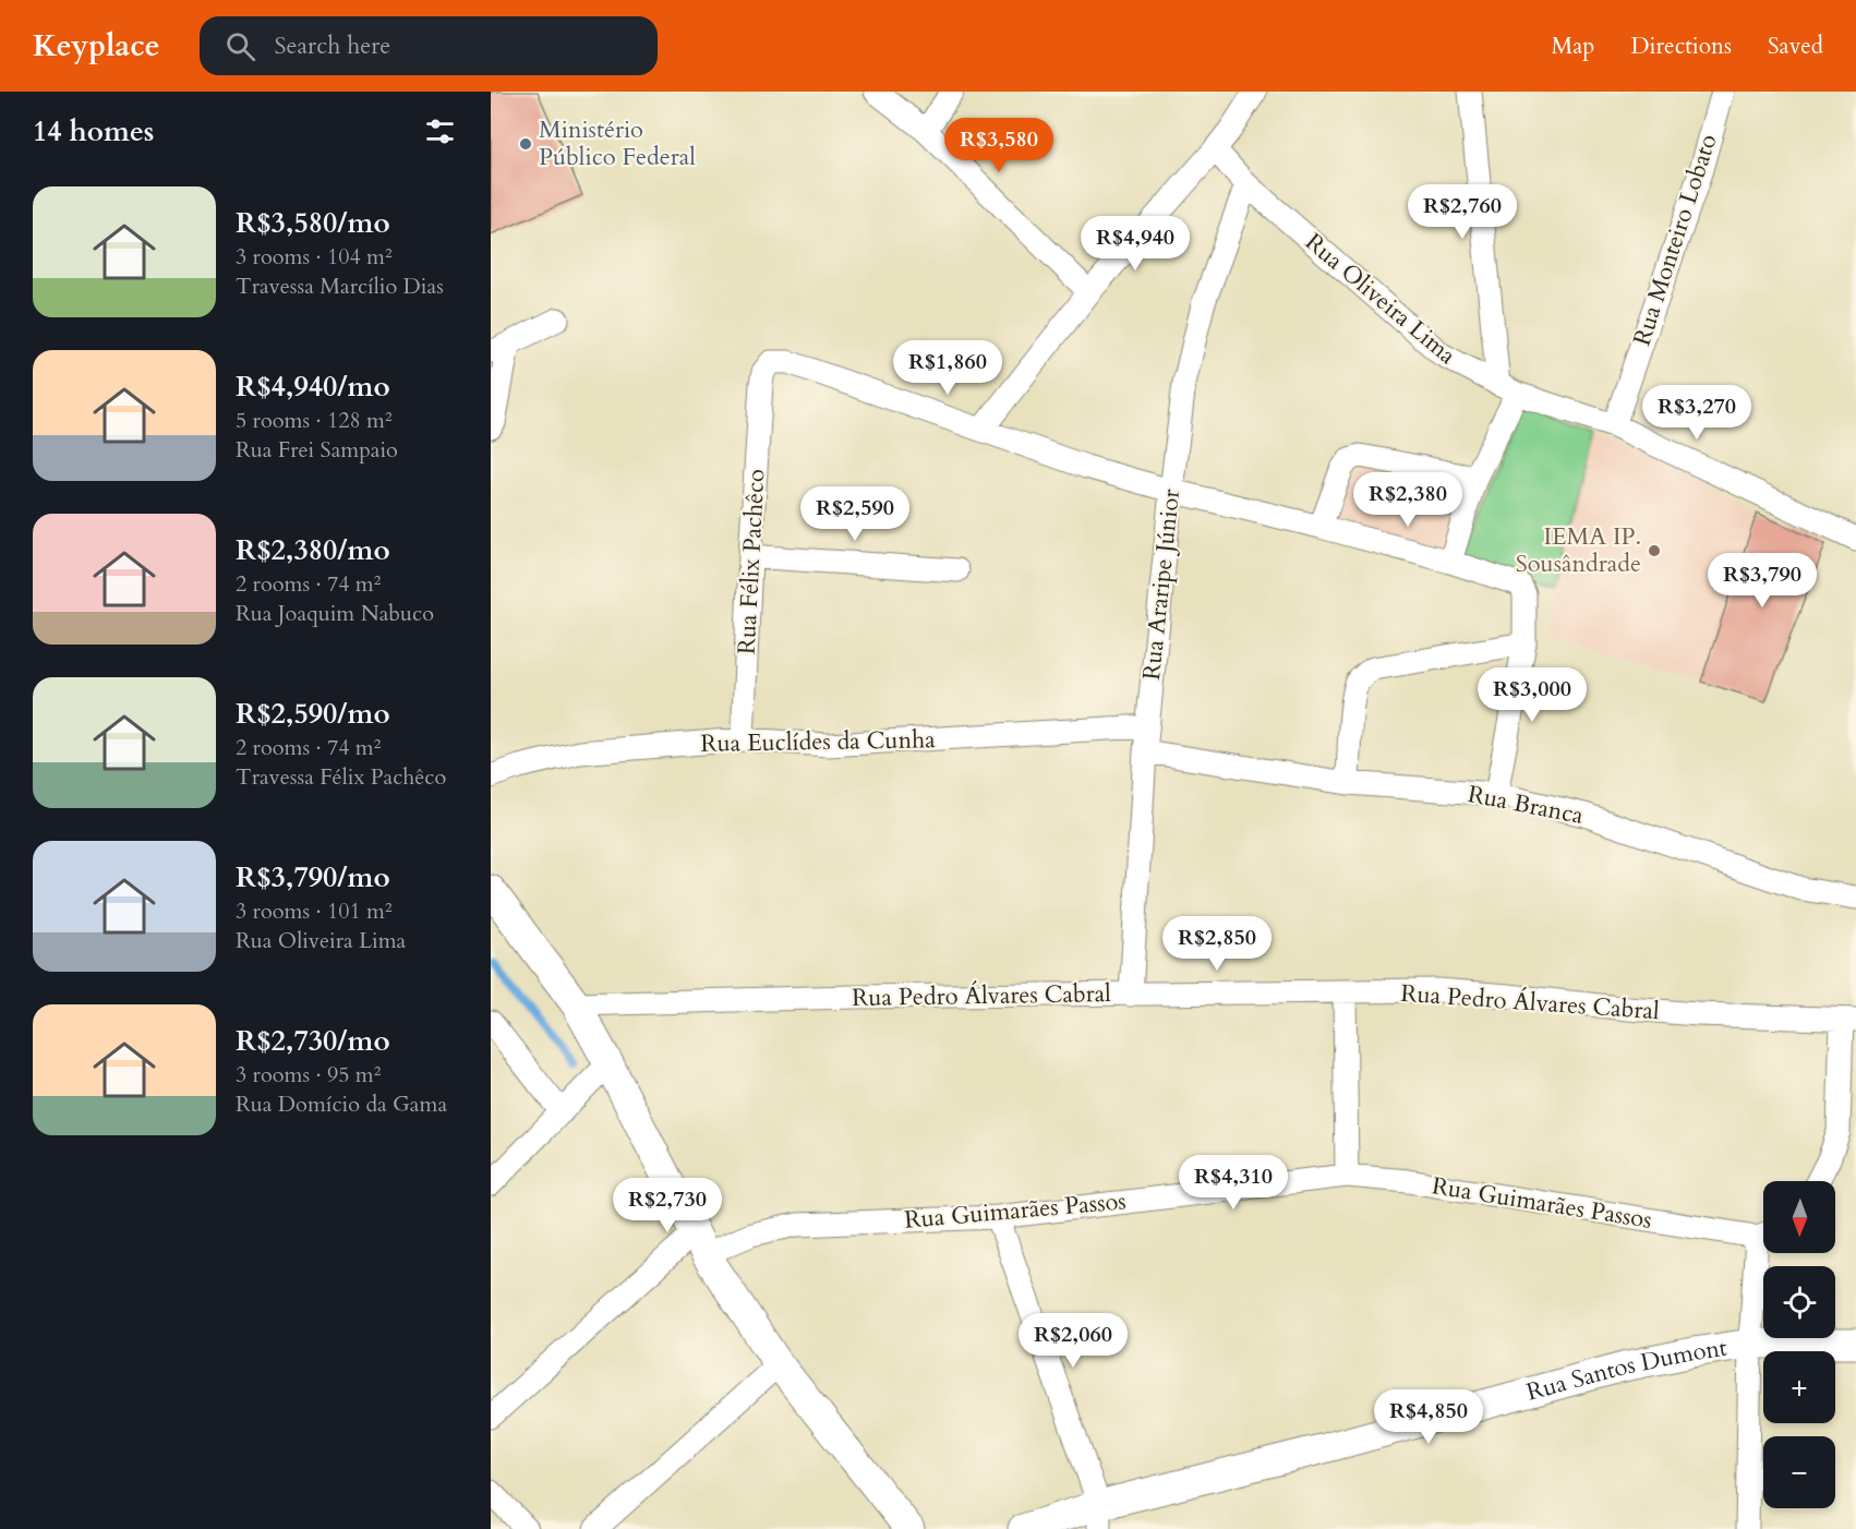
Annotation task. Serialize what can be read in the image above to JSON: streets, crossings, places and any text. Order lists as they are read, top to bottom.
{
  "streets": {
    "street": [
      "Rua Monteiro Lobato",
      "Rua Oliveira Lima",
      "Rua Félix Pachêco",
      "Rua Araripe Júnior",
      "Rua Euclídes da Cunha",
      "Rua Branca",
      "Rua Pedro Álvares Cabral",
      "Rua Guimarães Passos",
      "Rua Santos Dumont"
    ]
  },
  "crossings": [
    ["Rua Monteiro Lobato", "Rua Oliveira Lima"],
    ["Rua Oliveira Lima", "Rua Araripe Júnior"],
    ["Rua Félix Pachêco", "Rua Euclídes da Cunha"],
    ["Rua Araripe Júnior", "Rua Euclídes da Cunha"],
    ["Rua Araripe Júnior", "Rua Branca"],
    ["Rua Araripe Júnior", "Rua Pedro Álvares Cabral"]
  ],
  "places": ["Ministério Público Federal", "IEMA IP. Sousândrade"],
  "north": "bottom",
  "page": {
    "header": "Keyplace",
    "search": "Search here",
    "nav": ["Map", "Directions", "Saved"],
    "heading": "14 homes",
    "price": [
      "R$3,580",
      "R$2,760",
      "R$4,940",
      "R$1,860",
      "R$3,270",
      "R$2,380",
      "R$2,590",
      "R$3,790",
      "R$3,000",
      "R$2,850",
      "R$4,310",
      "R$2,730",
      "R$2,060",
      "R$4,850"
    ],
    "list": [
      {
        "name": "R$3,580/mo",
        "note": "3 rooms · 104 m² · Travessa Marcílio Dias"
      },
      {
        "name": "R$4,940/mo",
        "note": "5 rooms · 128 m² · Rua Frei Sampaio"
      },
      {
        "name": "R$2,380/mo",
        "note": "2 rooms · 74 m² · Rua Joaquim Nabuco"
      },
      {
        "name": "R$2,590/mo",
        "note": "2 rooms · 74 m² · Travessa Félix Pachêco"
      },
      {
        "name": "R$3,790/mo",
        "note": "3 rooms · 101 m² · Rua Oliveira Lima"
      },
      {
        "name": "R$2,730/mo",
        "note": "3 rooms · 95 m² · Rua Domício da Gama"
      }
    ],
    "map_buttons": ["+", "−"]
  }
}
